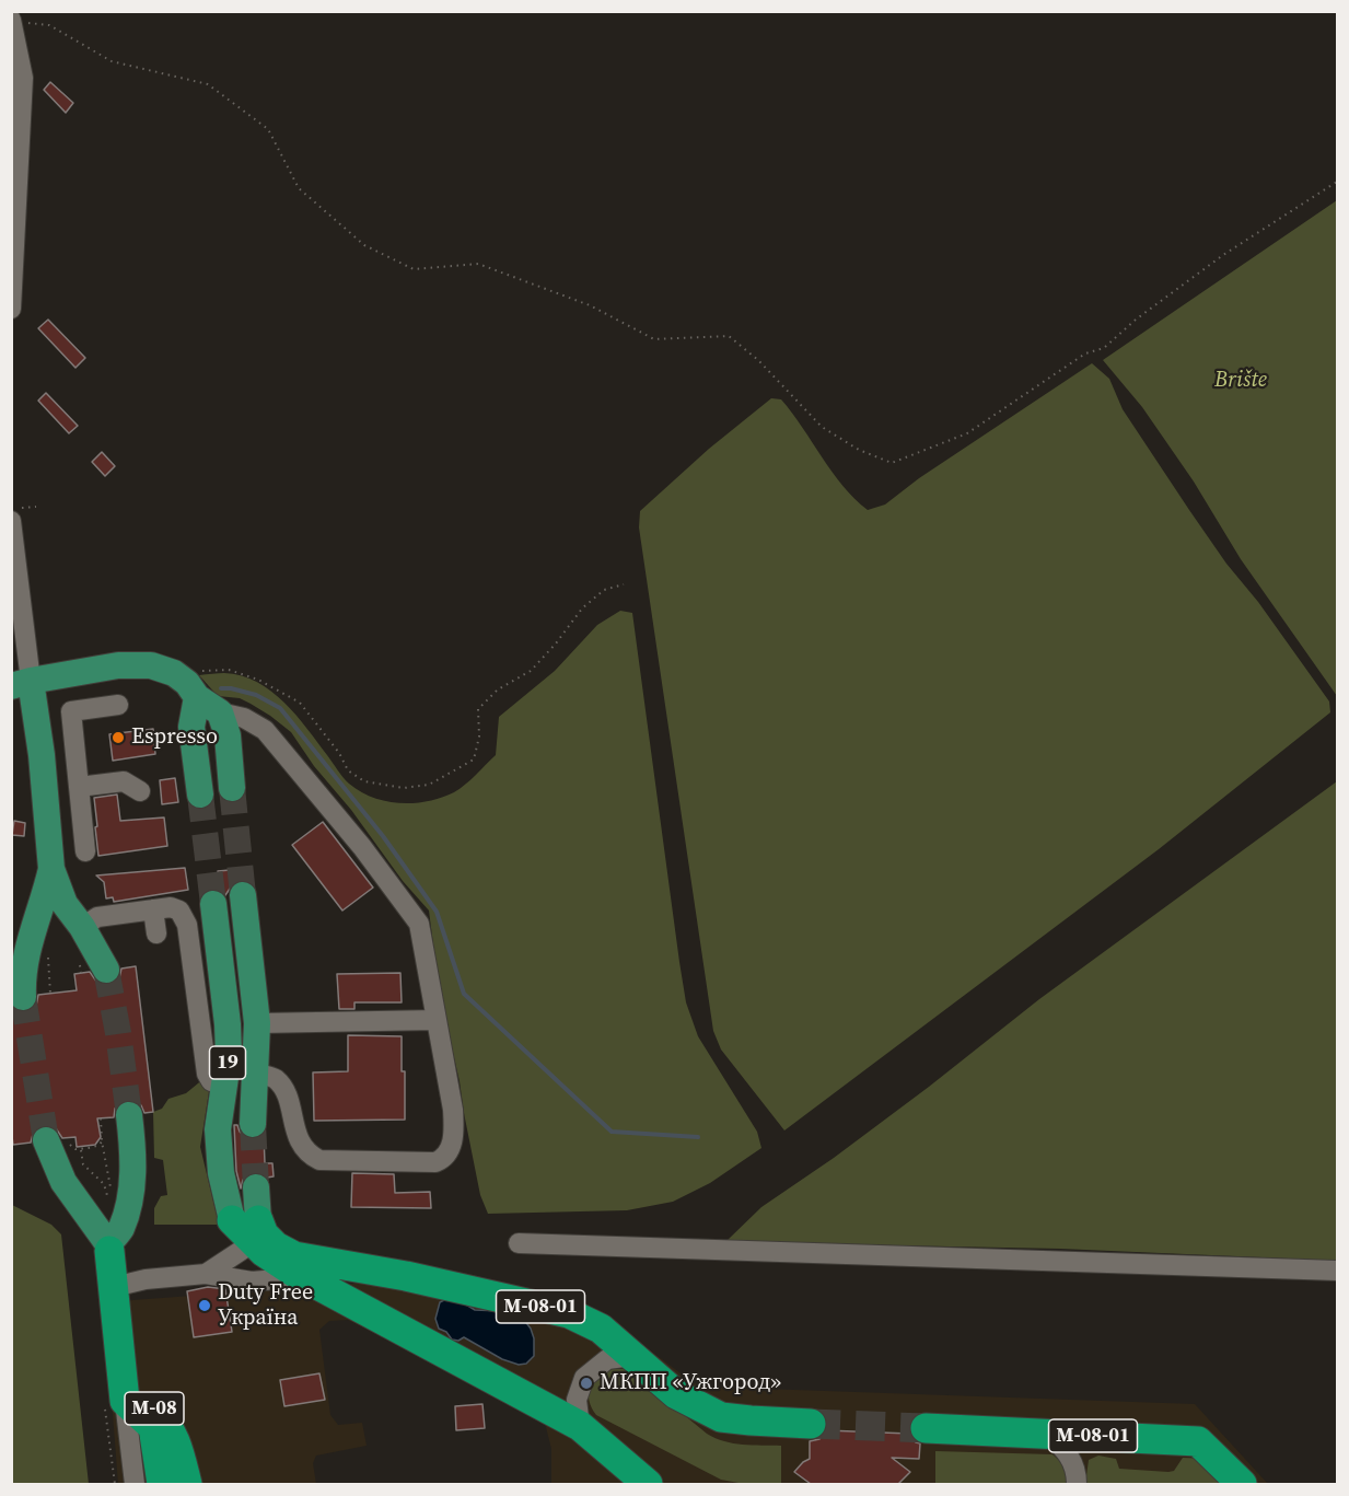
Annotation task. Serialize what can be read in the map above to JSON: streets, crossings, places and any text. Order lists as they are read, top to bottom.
{
  "streets": {
    "highway": ["М-08-01", "М-08"],
    "main road": ["19"]
  },
  "crossings": [
    ["19", "М-08-01"]
  ],
  "parks": ["Brište"],
  "places": ["Espresso", "Duty Free Україна", "МКПП «Ужгород»"]
}
